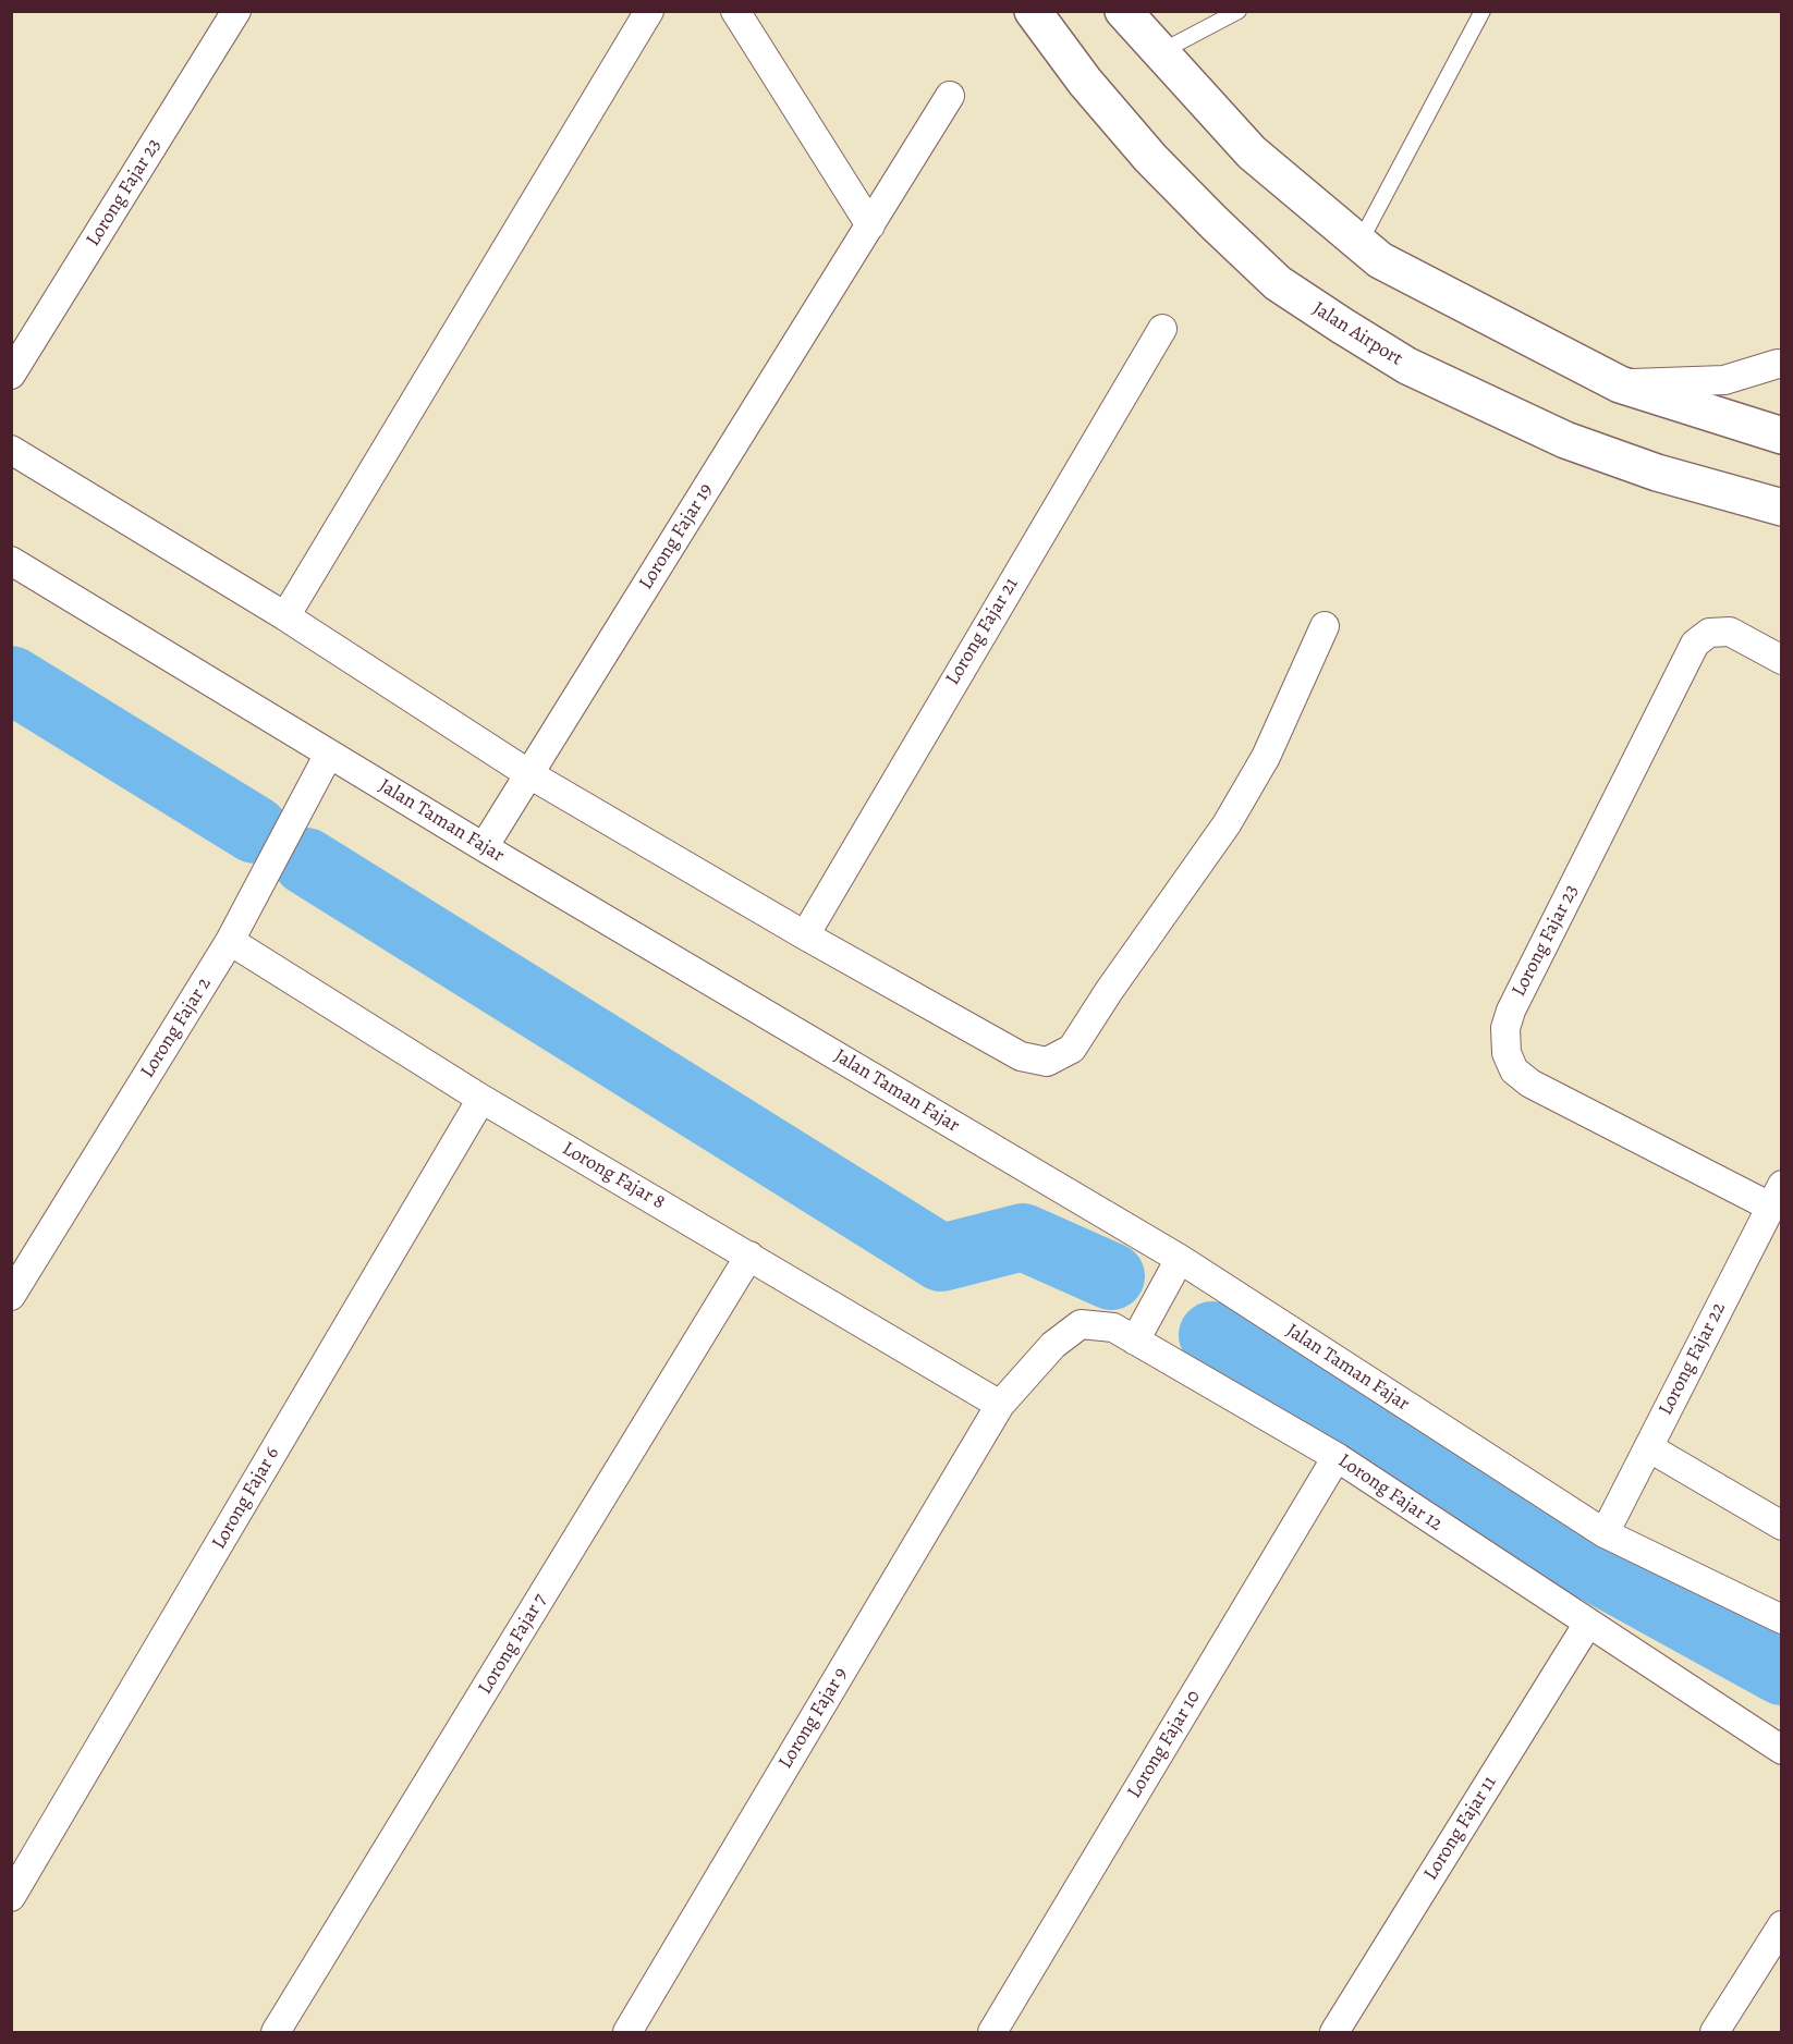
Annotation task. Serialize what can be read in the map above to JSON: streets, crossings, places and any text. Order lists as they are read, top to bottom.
{
  "streets": {
    "main road": ["Jalan Airport"],
    "street": [
      "Lorong Fajar 23",
      "Lorong Fajar 19",
      "Lorong Fajar 21",
      "Jalan Taman Fajar",
      "Lorong Fajar 2",
      "Lorong Fajar 8",
      "Lorong Fajar 22",
      "Lorong Fajar 12",
      "Lorong Fajar 6",
      "Lorong Fajar 7",
      "Lorong Fajar 9",
      "Lorong Fajar 10",
      "Lorong Fajar 11"
    ]
  },
  "crossings": [
    ["Lorong Fajar 23", "Lorong Fajar 22"],
    ["Lorong Fajar 19", "Jalan Taman Fajar"],
    ["Jalan Taman Fajar", "Lorong Fajar 2"],
    ["Jalan Taman Fajar", "Lorong Fajar 22"],
    ["Lorong Fajar 2", "Lorong Fajar 8"],
    ["Lorong Fajar 8", "Lorong Fajar 12"],
    ["Lorong Fajar 8", "Lorong Fajar 6"],
    ["Lorong Fajar 8", "Lorong Fajar 7"],
    ["Lorong Fajar 8", "Lorong Fajar 9"],
    ["Lorong Fajar 12", "Lorong Fajar 9"],
    ["Lorong Fajar 12", "Lorong Fajar 10"],
    ["Lorong Fajar 12", "Lorong Fajar 11"]
  ]
}
